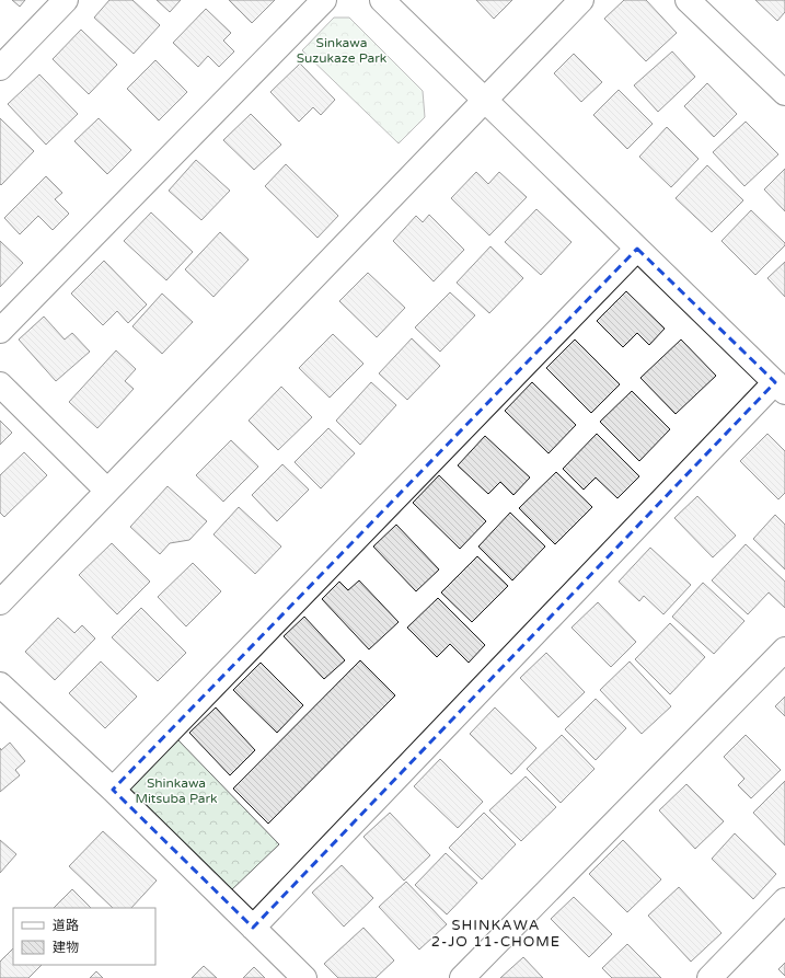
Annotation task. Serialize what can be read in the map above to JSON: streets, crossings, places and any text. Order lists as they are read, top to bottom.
{
  "districts": ["SHINKAWA 2-JO 11-CHOME"],
  "parks": ["Sinkawa Suzukaze Park", "Shinkawa Mitsuba Park"],
  "legend": ["道路", "建物"]
}
